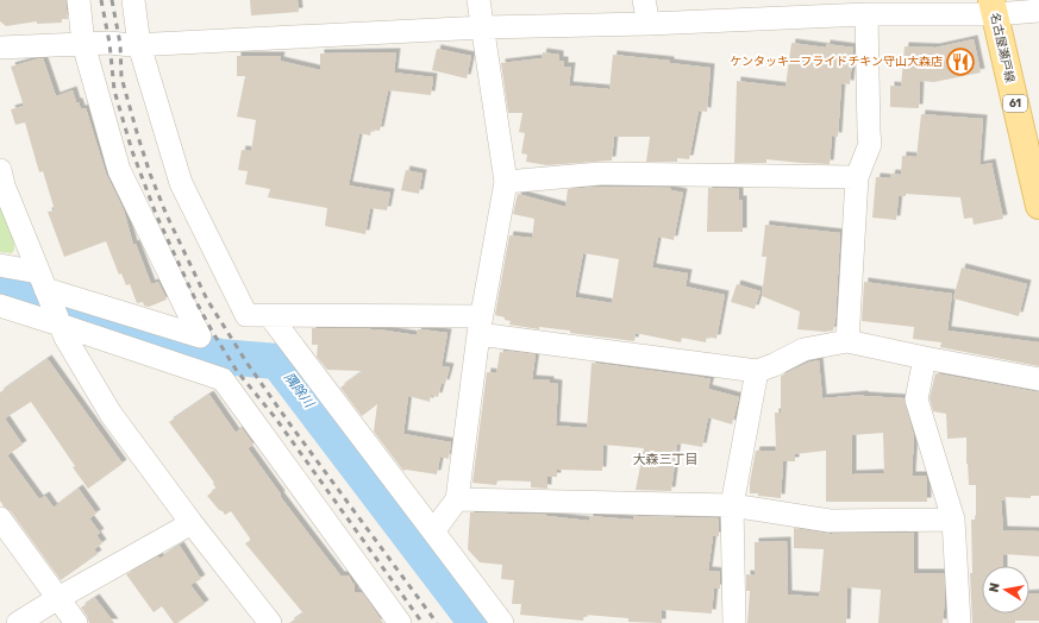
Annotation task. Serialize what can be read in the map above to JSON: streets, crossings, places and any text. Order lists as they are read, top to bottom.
{
  "streets": {
    "main road": ["名古屋瀬戸線", "61"]
  },
  "districts": ["大森三丁目"],
  "water": ["隅除川"],
  "places": {
    "restaurant": ["ケンタッキーフライドチキン守山大森店"]
  },
  "north": "left"
}
